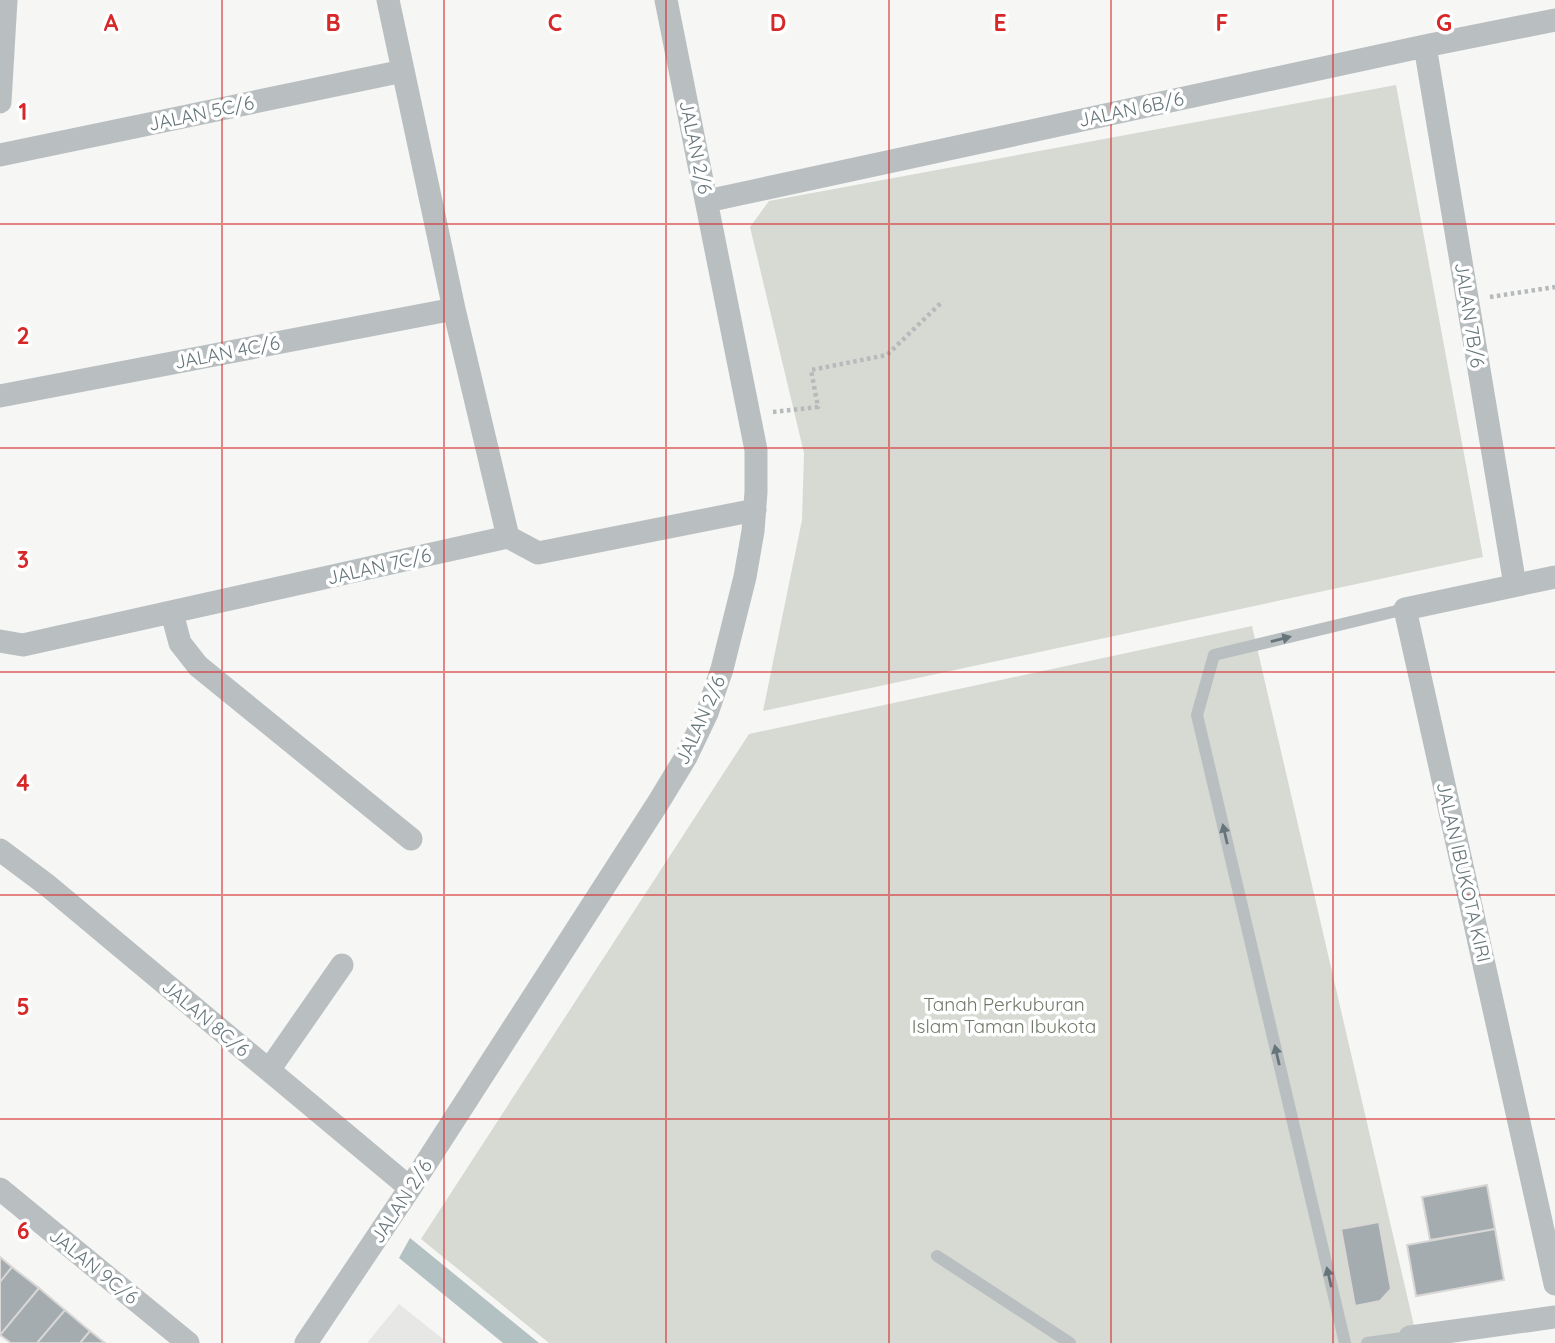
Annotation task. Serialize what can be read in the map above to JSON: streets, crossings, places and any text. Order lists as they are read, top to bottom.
{
  "streets": {
    "street": [
      "JALAN 6B/6",
      "JALAN 5C/6",
      "JALAN 2/6",
      "JALAN 7B/6",
      "JALAN 4C/6",
      "JALAN 7C/6",
      "JALAN IBUKOTA KIRI",
      "JALAN 8C/6",
      "JALAN 9C/6"
    ]
  },
  "crossings": [
    ["JALAN 6B/6", "JALAN 2/6"],
    ["JALAN 6B/6", "JALAN 7B/6"],
    ["JALAN 2/6", "JALAN 8C/6"]
  ],
  "parks": ["Tanah Perkuburan Islam Taman Ibukota"],
  "grid": {
    "columns": [
      "A",
      "B",
      "C",
      "D",
      "E",
      "F",
      "G"
    ],
    "rows": [
      "1",
      "2",
      "3",
      "4",
      "5",
      "6"
    ]
  }
}
